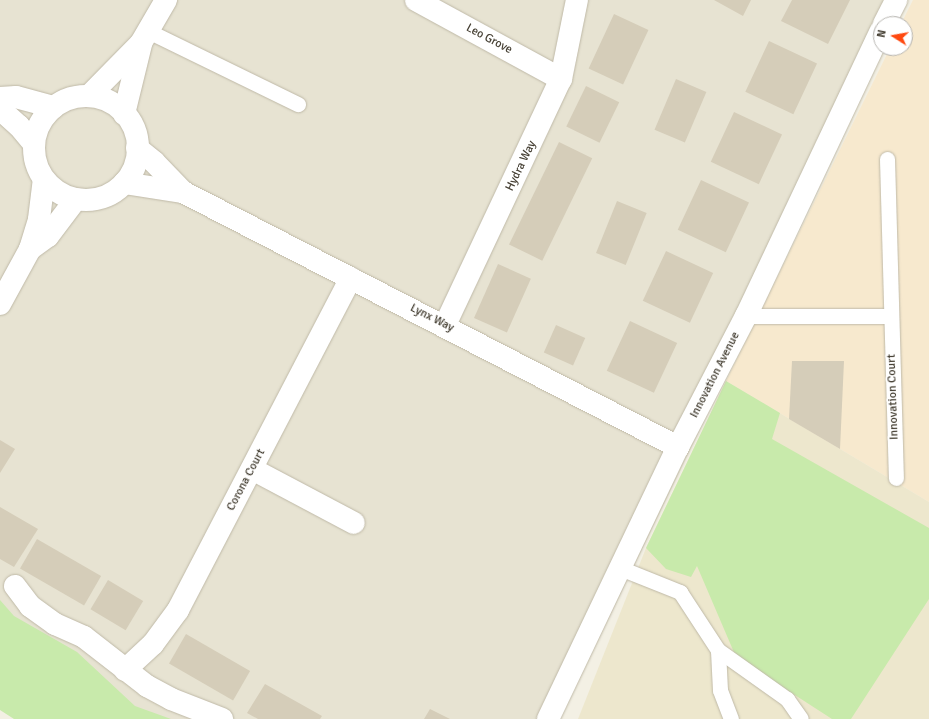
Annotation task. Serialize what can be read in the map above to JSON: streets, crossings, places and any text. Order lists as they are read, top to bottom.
{
  "streets": {
    "street": [
      "Leo Grove",
      "Hydra Way",
      "Lynx Way",
      "Innovation Avenue",
      "Corona Court"
    ],
    "lane": ["Innovation Court"]
  },
  "crossings": [
    ["Leo Grove", "Hydra Way"],
    ["Hydra Way", "Lynx Way"],
    ["Lynx Way", "Innovation Avenue"],
    ["Lynx Way", "Corona Court"]
  ],
  "north": "left"
}
